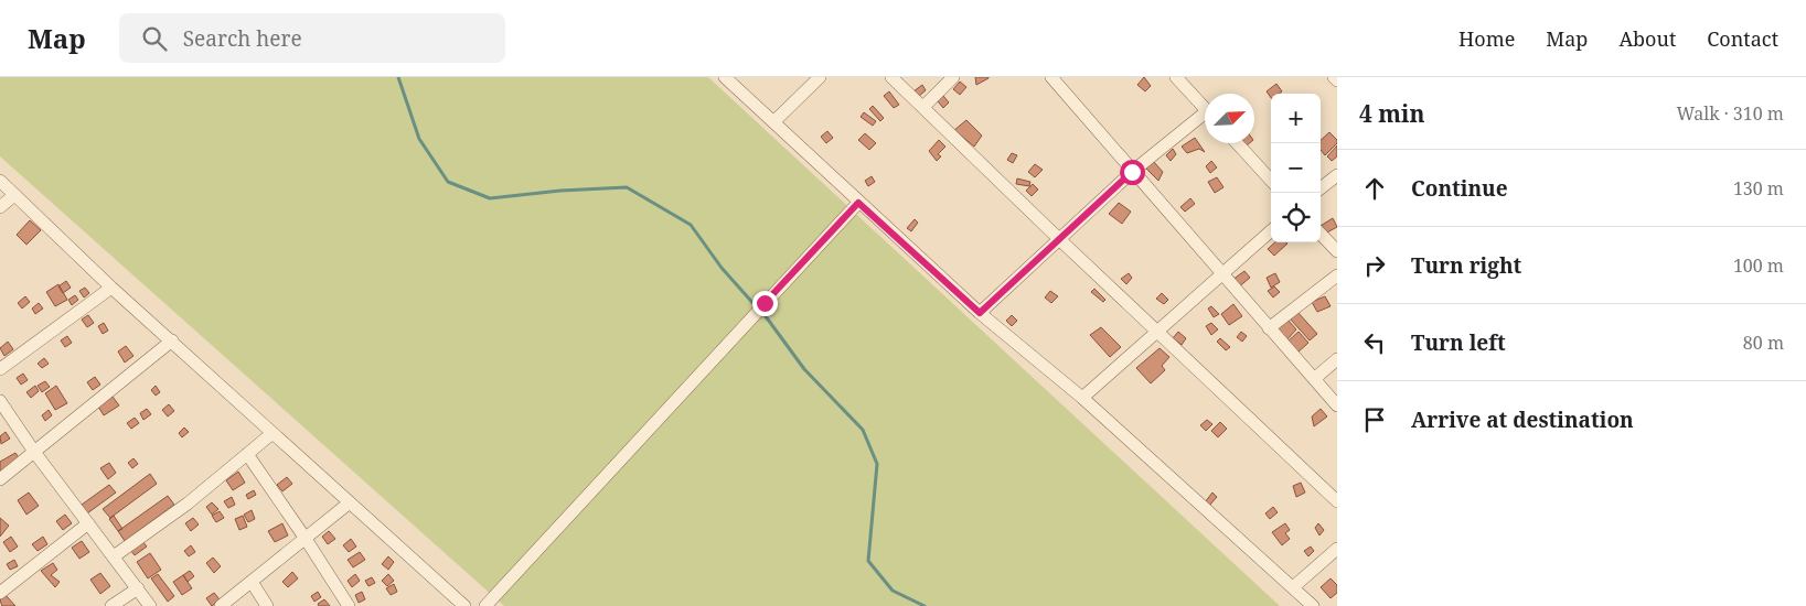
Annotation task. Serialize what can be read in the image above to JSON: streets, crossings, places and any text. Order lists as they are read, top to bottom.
{
  "north": "top right",
  "page": {
    "header": "Map",
    "search": "Search here",
    "nav": [
      "Home",
      "Map",
      "About",
      "Contact"
    ],
    "heading": ["4 min", "Walk · 310 m"],
    "map_buttons": ["+", "−"],
    "list": [
      ["Continue", "130 m"],
      ["Turn right", "100 m"],
      ["Turn left", "80 m"],
      "Arrive at destination"
    ]
  }
}
